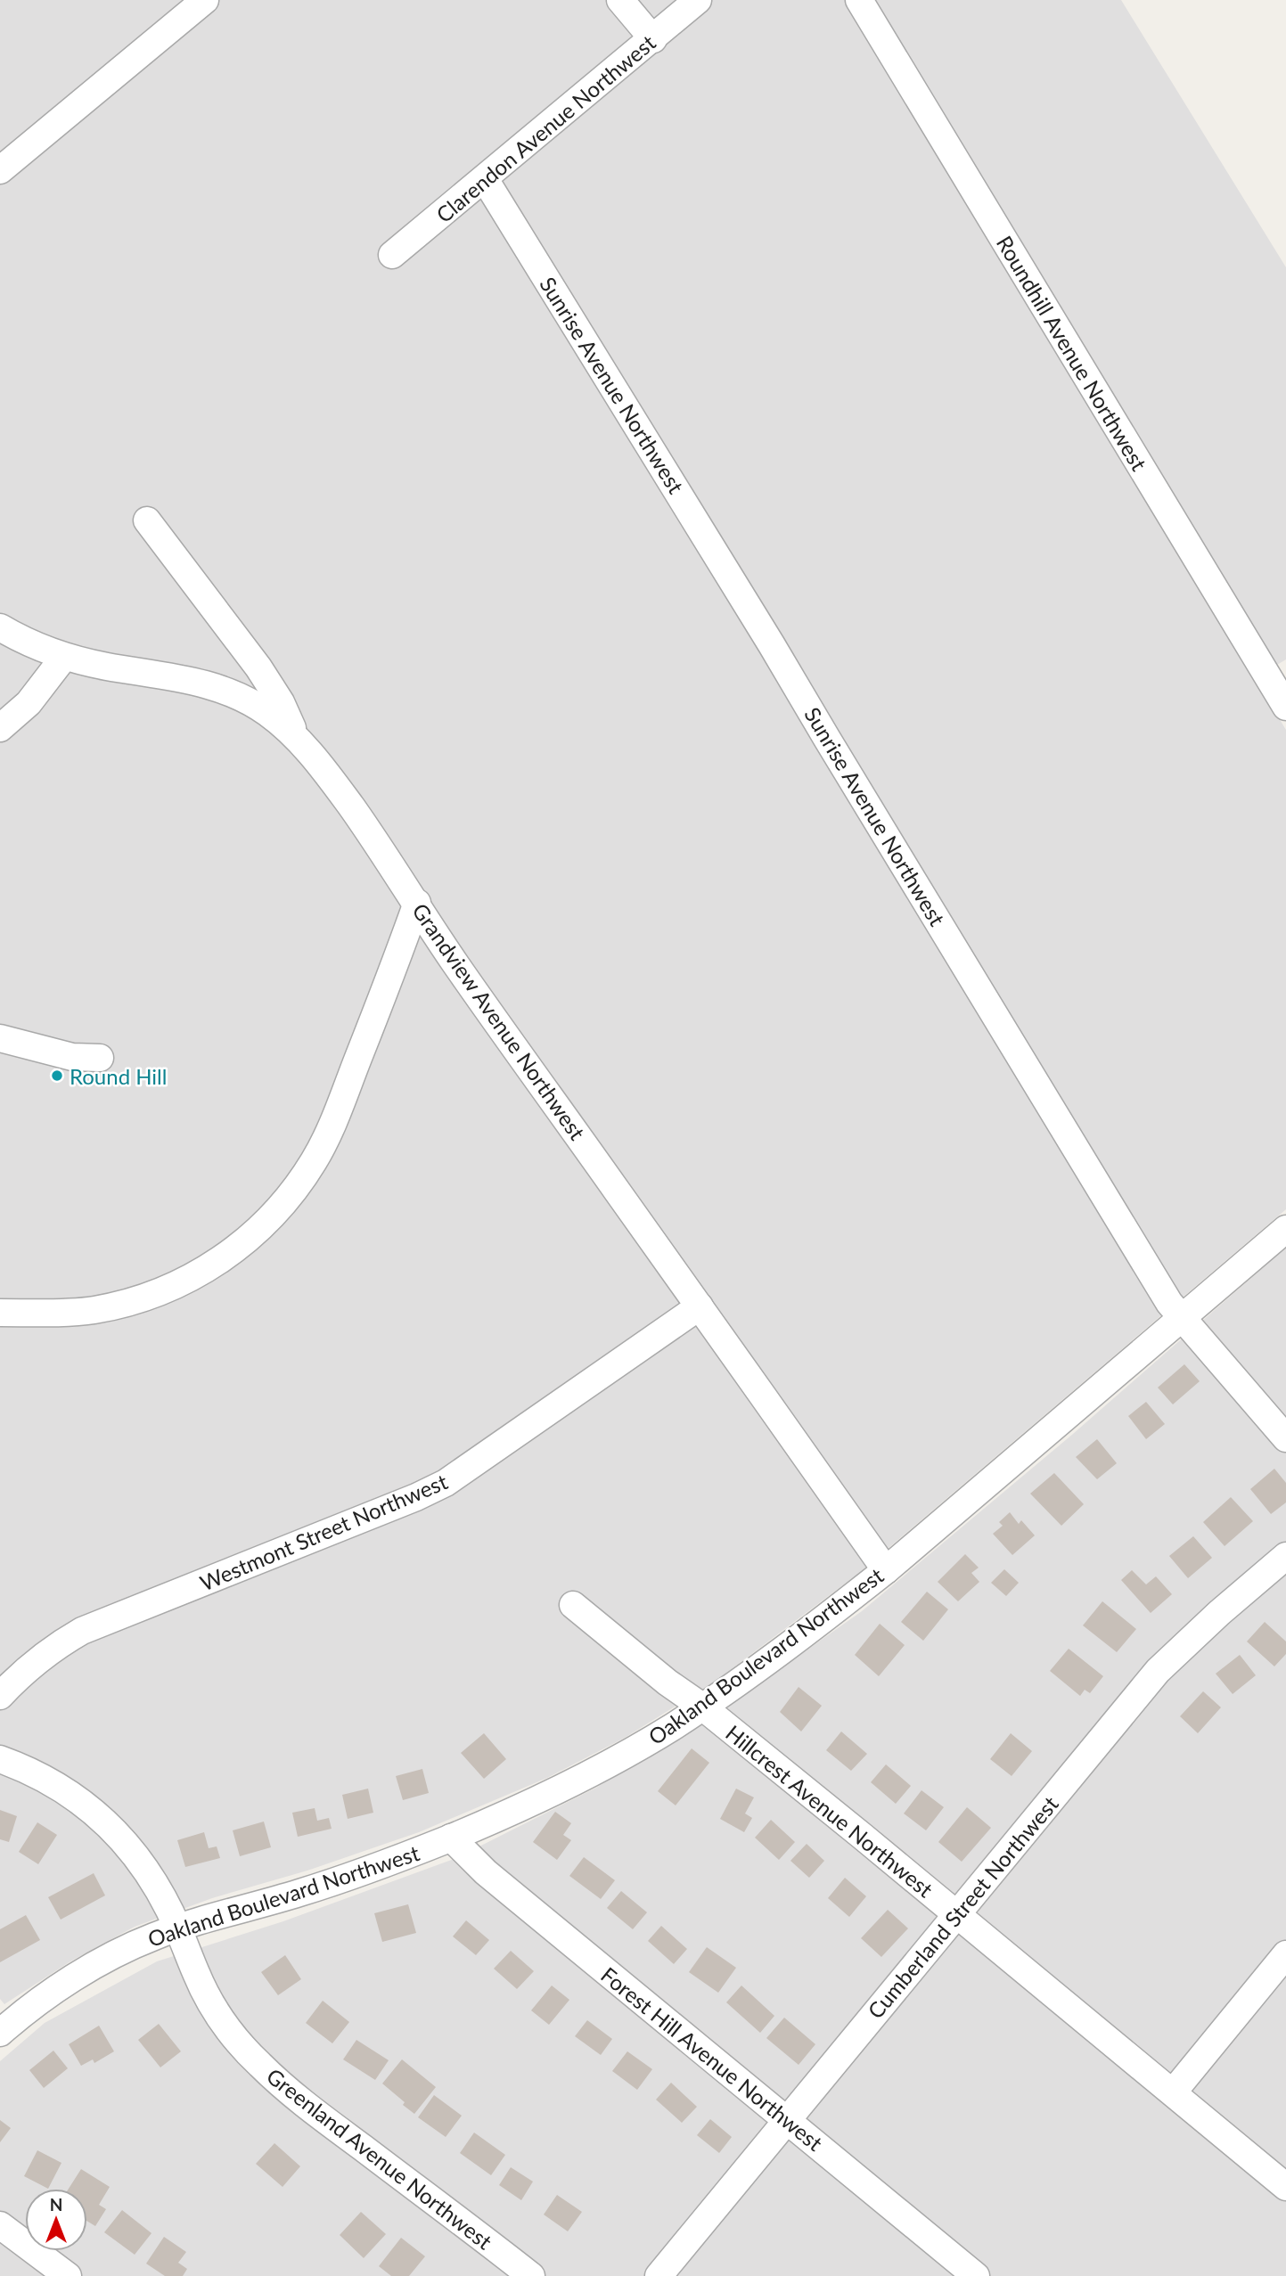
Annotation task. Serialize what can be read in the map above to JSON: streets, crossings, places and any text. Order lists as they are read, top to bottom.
{
  "streets": {
    "street": [
      "Clarendon Avenue Northwest",
      "Roundhill Avenue Northwest",
      "Sunrise Avenue Northwest",
      "Grandview Avenue Northwest",
      "Westmont Street Northwest",
      "Oakland Boulevard Northwest",
      "Hillcrest Avenue Northwest",
      "Cumberland Street Northwest",
      "Forest Hill Avenue Northwest",
      "Greenland Avenue Northwest"
    ]
  },
  "crossings": [
    ["Clarendon Avenue Northwest", "Sunrise Avenue Northwest"],
    ["Sunrise Avenue Northwest", "Oakland Boulevard Northwest"],
    ["Grandview Avenue Northwest", "Westmont Street Northwest"],
    ["Grandview Avenue Northwest", "Oakland Boulevard Northwest"],
    ["Oakland Boulevard Northwest", "Hillcrest Avenue Northwest"],
    ["Oakland Boulevard Northwest", "Forest Hill Avenue Northwest"],
    ["Oakland Boulevard Northwest", "Greenland Avenue Northwest"],
    ["Hillcrest Avenue Northwest", "Cumberland Street Northwest"],
    ["Cumberland Street Northwest", "Forest Hill Avenue Northwest"]
  ],
  "places": ["Round Hill"],
  "north": "top"
}
